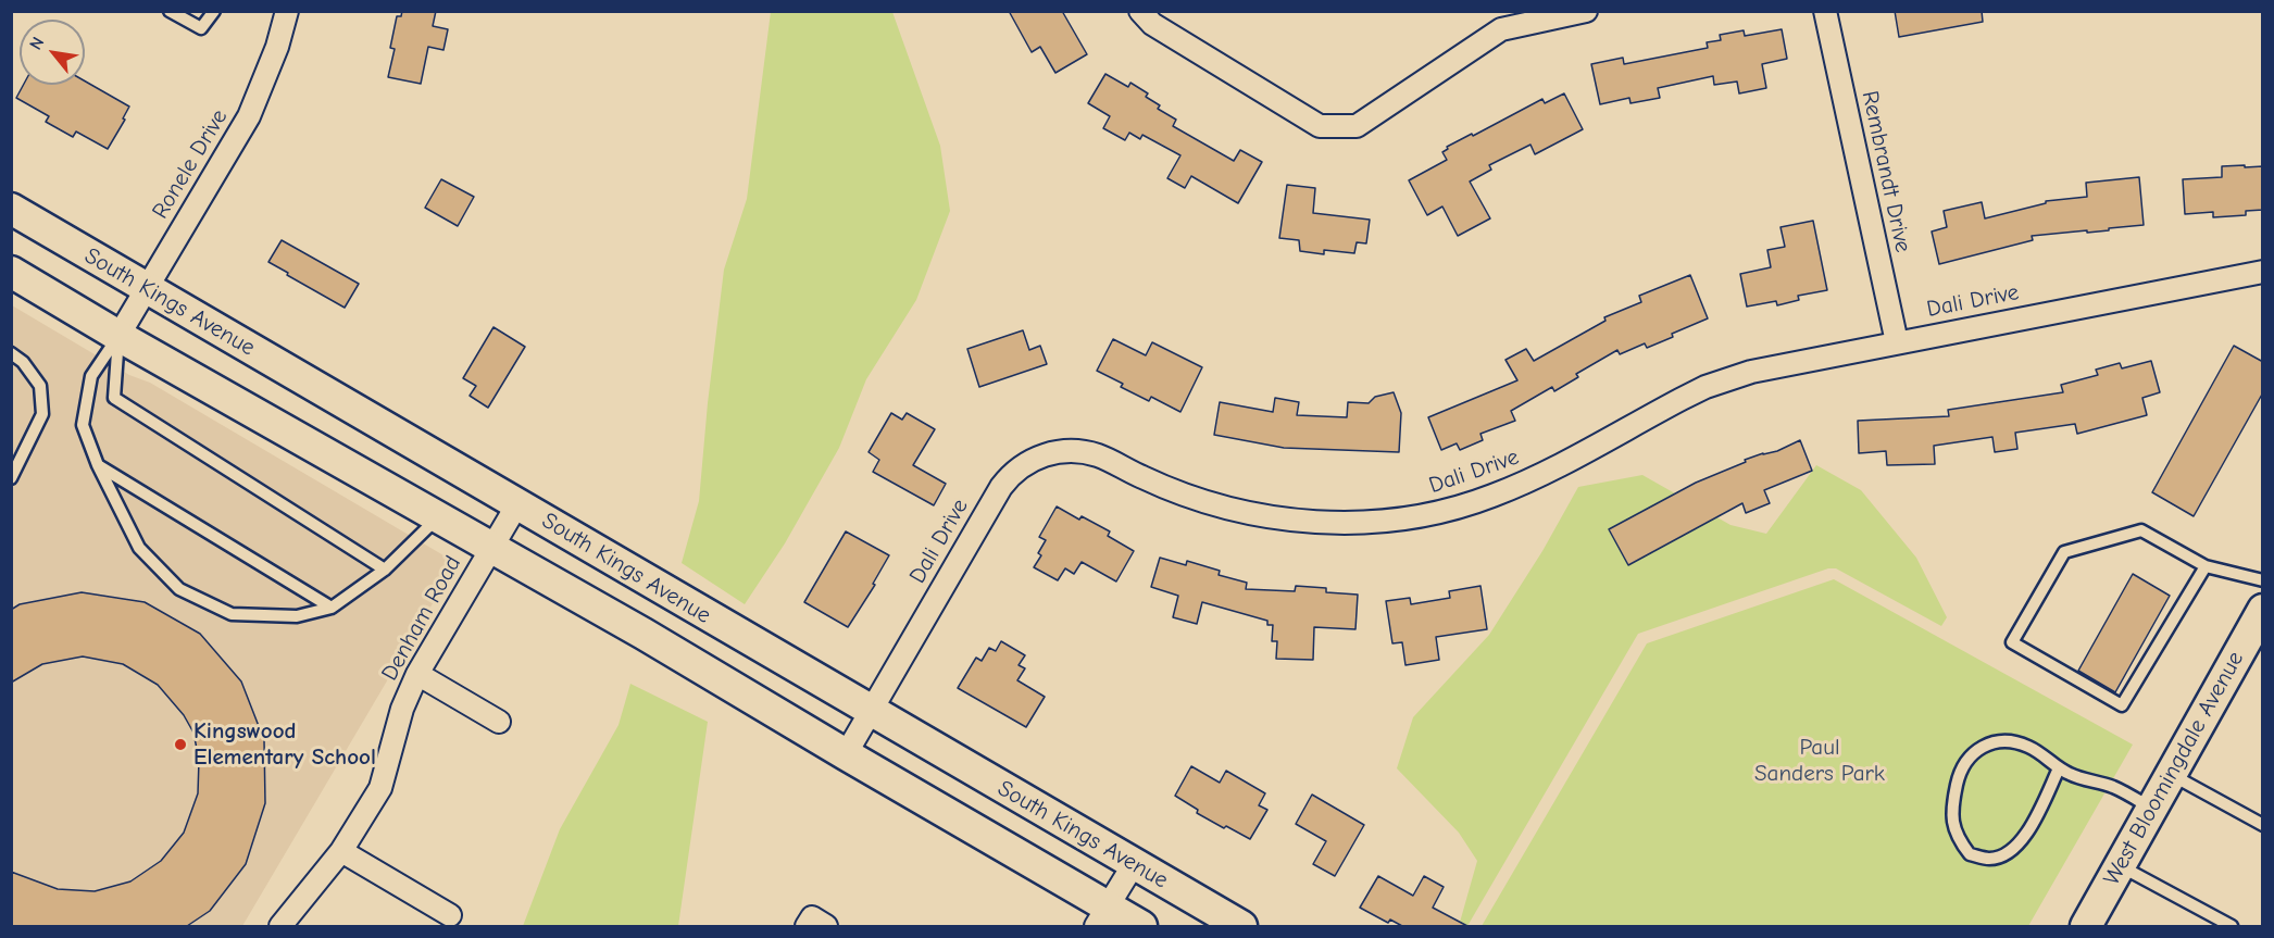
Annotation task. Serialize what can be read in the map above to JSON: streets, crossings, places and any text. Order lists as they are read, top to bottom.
{
  "streets": {
    "main road": ["South Kings Avenue", "West Bloomingdale Avenue"],
    "street": [
      "Ronele Drive",
      "Rembrandt Drive",
      "Dali Drive",
      "Denham Road"
    ]
  },
  "crossings": [
    ["Ronele Drive", "South Kings Avenue"],
    ["Rembrandt Drive", "Dali Drive"],
    ["Dali Drive", "South Kings Avenue"],
    ["South Kings Avenue", "Denham Road"]
  ],
  "parks": ["Paul Sanders Park"],
  "places": ["Kingswood Elementary School"],
  "north": "top left"
}
